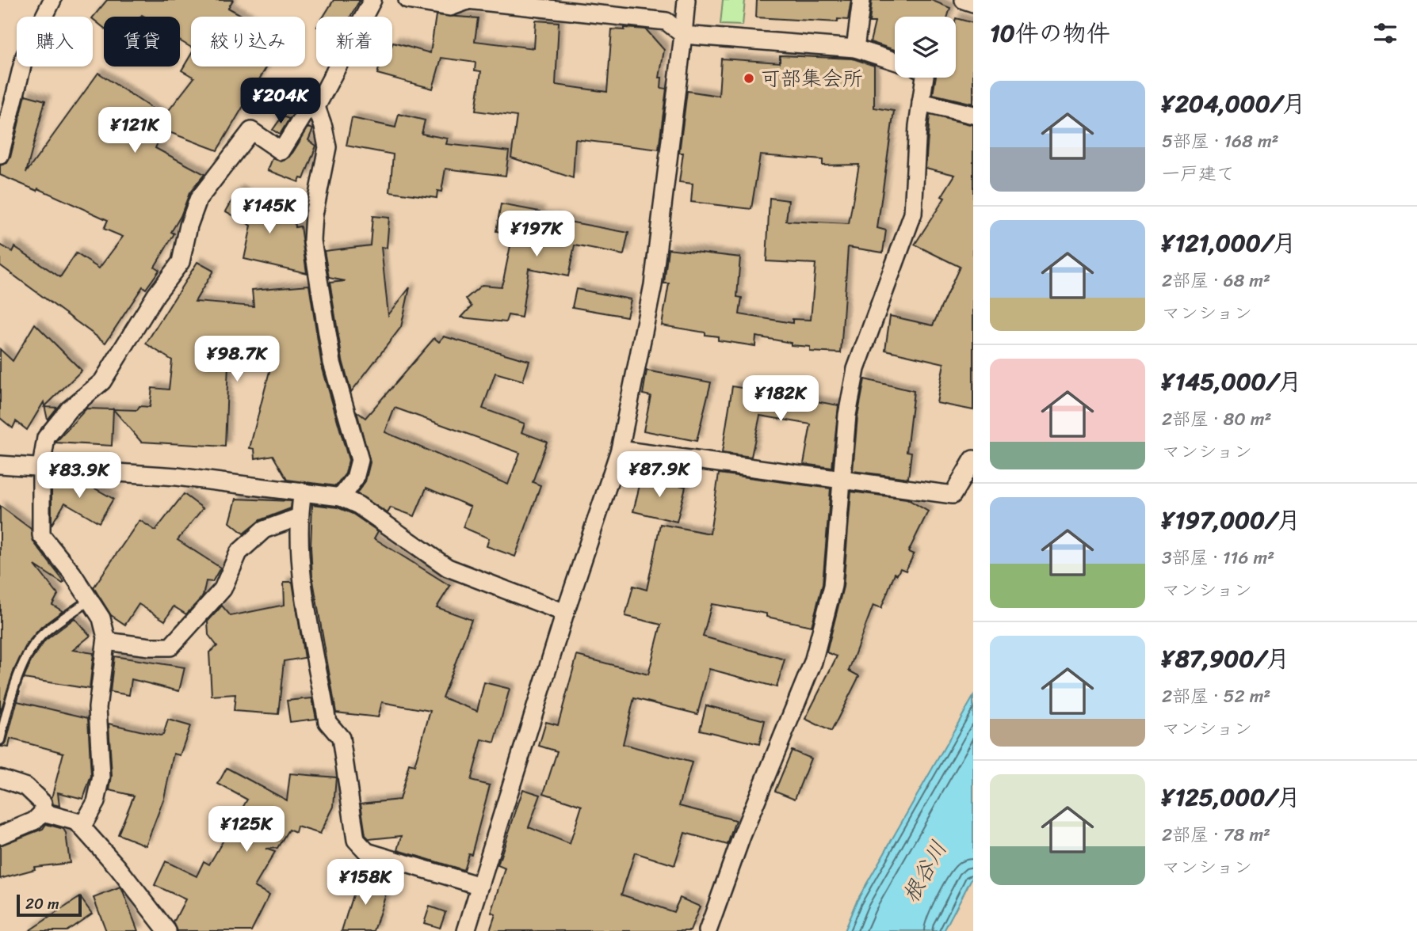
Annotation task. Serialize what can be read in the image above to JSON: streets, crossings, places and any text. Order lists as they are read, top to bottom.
{
  "water": ["根谷川"],
  "places": ["可部集会所"],
  "scale_bar": "20 m",
  "page": {
    "heading": "10件の物件",
    "chip": [
      "購入",
      "賃貸",
      "絞り込み",
      "新着"
    ],
    "list": [
      {
        "name": "¥204,000/月",
        "note": "5部屋 · 168 m² · 一戸建て"
      },
      {
        "name": "¥121,000/月",
        "note": "2部屋 · 68 m² · マンション"
      },
      {
        "name": "¥145,000/月",
        "note": "2部屋 · 80 m² · マンション"
      },
      {
        "name": "¥197,000/月",
        "note": "3部屋 · 116 m² · マンション"
      },
      {
        "name": "¥87,900/月",
        "note": "2部屋 · 52 m² · マンション"
      },
      {
        "name": "¥125,000/月",
        "note": "2部屋 · 78 m² · マンション"
      }
    ],
    "price": [
      "¥204K",
      "¥121K",
      "¥145K",
      "¥197K",
      "¥98.7K",
      "¥182K",
      "¥87.9K",
      "¥83.9K",
      "¥125K",
      "¥158K"
    ],
    "scale": "20 m"
  }
}
